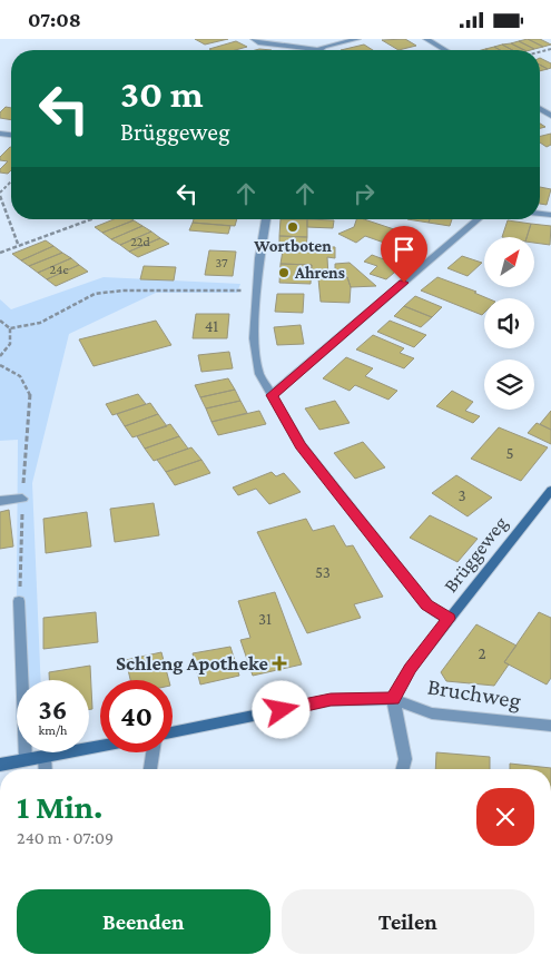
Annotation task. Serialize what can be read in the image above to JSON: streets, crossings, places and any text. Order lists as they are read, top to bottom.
{
  "streets": {
    "street": ["Brüggeweg", "Bruchweg"]
  },
  "crossings": [
    ["Brüggeweg", "Bruchweg"]
  ],
  "places": {
    "other": ["Wortboten", "Ahrens"],
    "health": ["Schleng Apotheke"]
  },
  "house_numbers": [
    "22d",
    "37",
    "24c",
    "41",
    "5",
    "3",
    "53",
    "31",
    "2"
  ],
  "north": "top right",
  "page": {
    "status": "07:08",
    "turn": ["30 m", "Brüggeweg"],
    "speed": "36 km/h",
    "limit": "40",
    "heading": ["1 Min.", "240 m · 07:09"],
    "buttons": ["Beenden", "Teilen"]
  }
}
